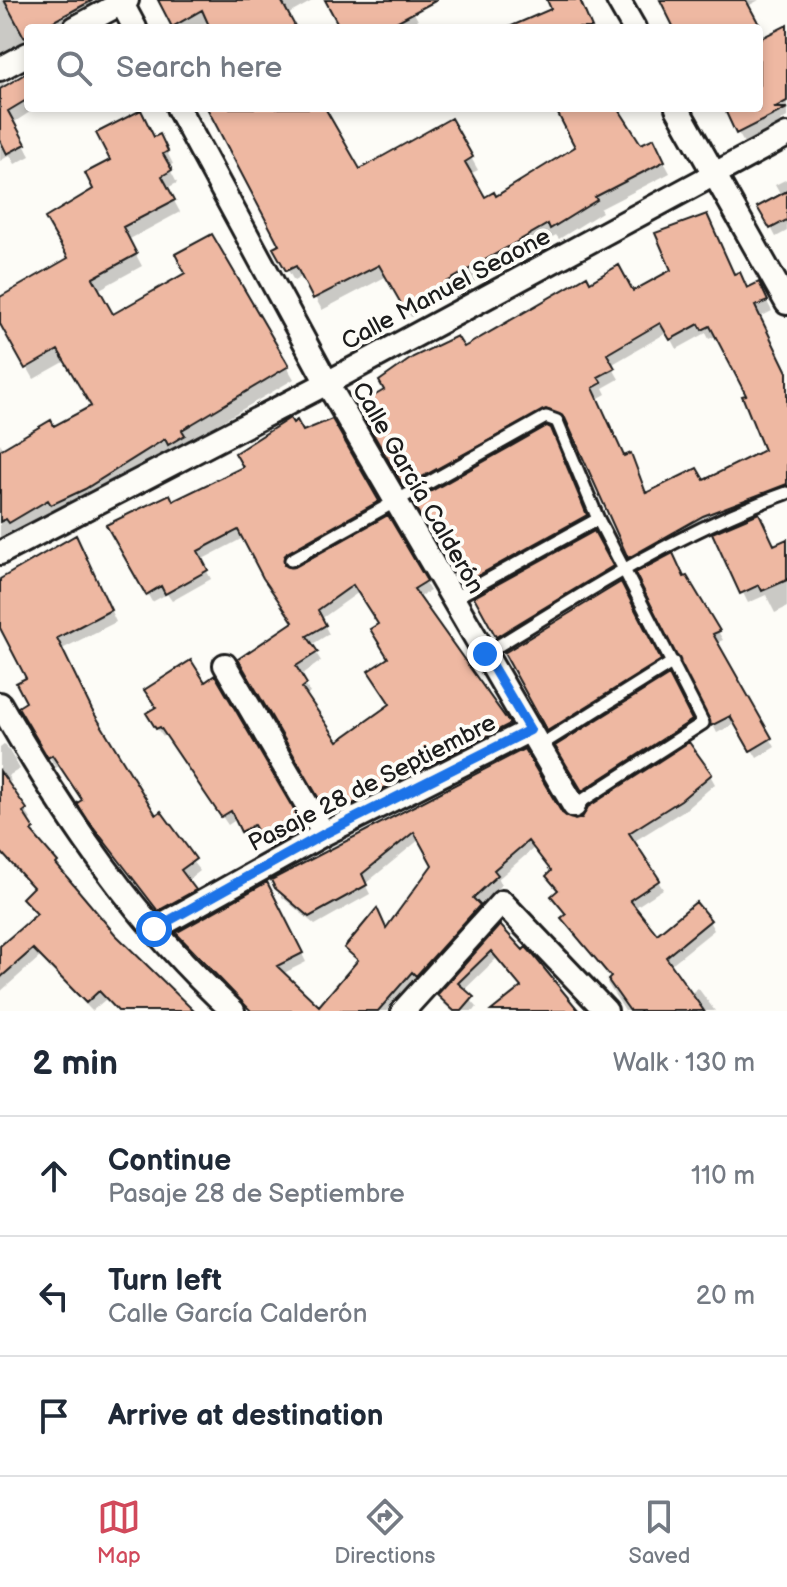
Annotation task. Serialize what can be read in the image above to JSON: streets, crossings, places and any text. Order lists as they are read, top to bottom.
{
  "streets": {
    "street": ["Calle Manuel Seaone", "Calle García Calderón", "Pasaje 28 de Septiembre"]
  },
  "crossings": [
    ["Calle Manuel Seaone", "Calle García Calderón"],
    ["Calle García Calderón", "Pasaje 28 de Septiembre"]
  ],
  "page": {
    "search": "Search here",
    "heading": ["2 min", "Walk · 130 m"],
    "list": [
      ["Continue", "Pasaje 28 de Septiembre", "110 m"],
      ["Turn left", "Calle García Calderón", "20 m"],
      "Arrive at destination"
    ],
    "nav": ["Map", "Directions", "Saved"]
  }
}
